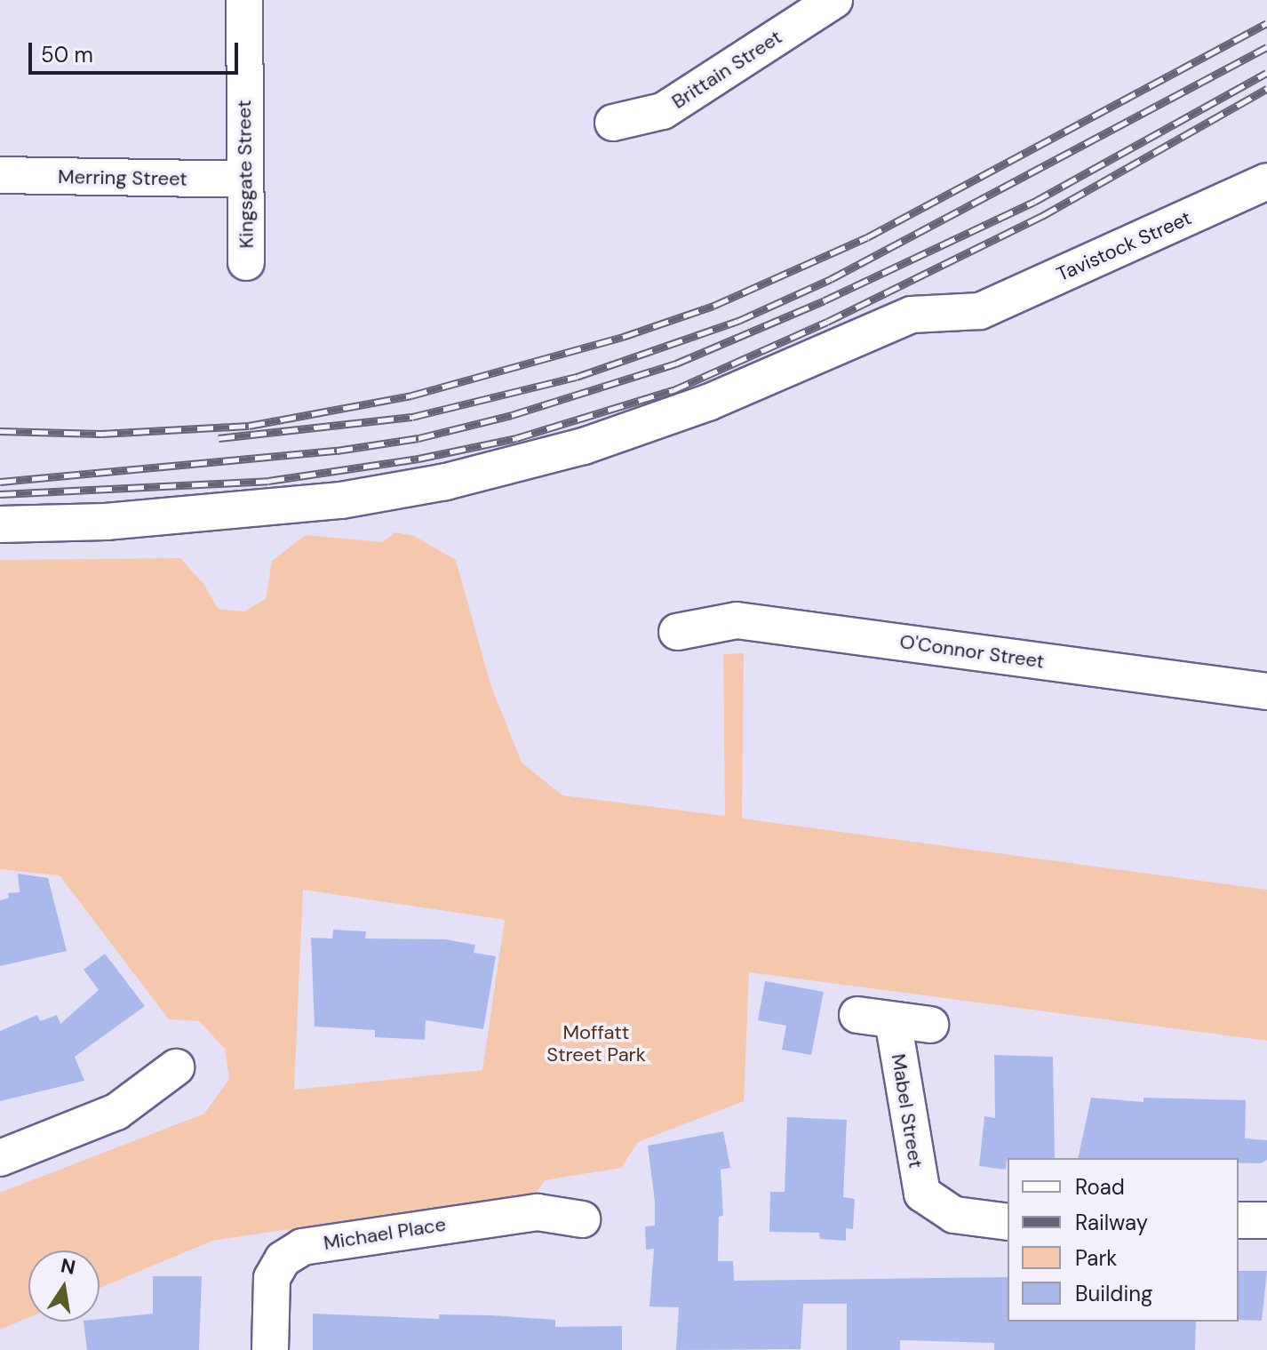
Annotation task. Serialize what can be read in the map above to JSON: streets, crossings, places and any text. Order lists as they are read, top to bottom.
{
  "streets": {
    "street": [
      "Brittain Street",
      "Kingsgate Street",
      "Merring Street",
      "Tavistock Street",
      "O'Connor Street",
      "Mabel Street",
      "Michael Place"
    ]
  },
  "crossings": [
    ["Kingsgate Street", "Merring Street"]
  ],
  "parks": ["Moffatt Street Park"],
  "legend": [
    "Road",
    "Railway",
    "Park",
    "Building"
  ],
  "scale_bar": "50 m",
  "north": "top"
}
